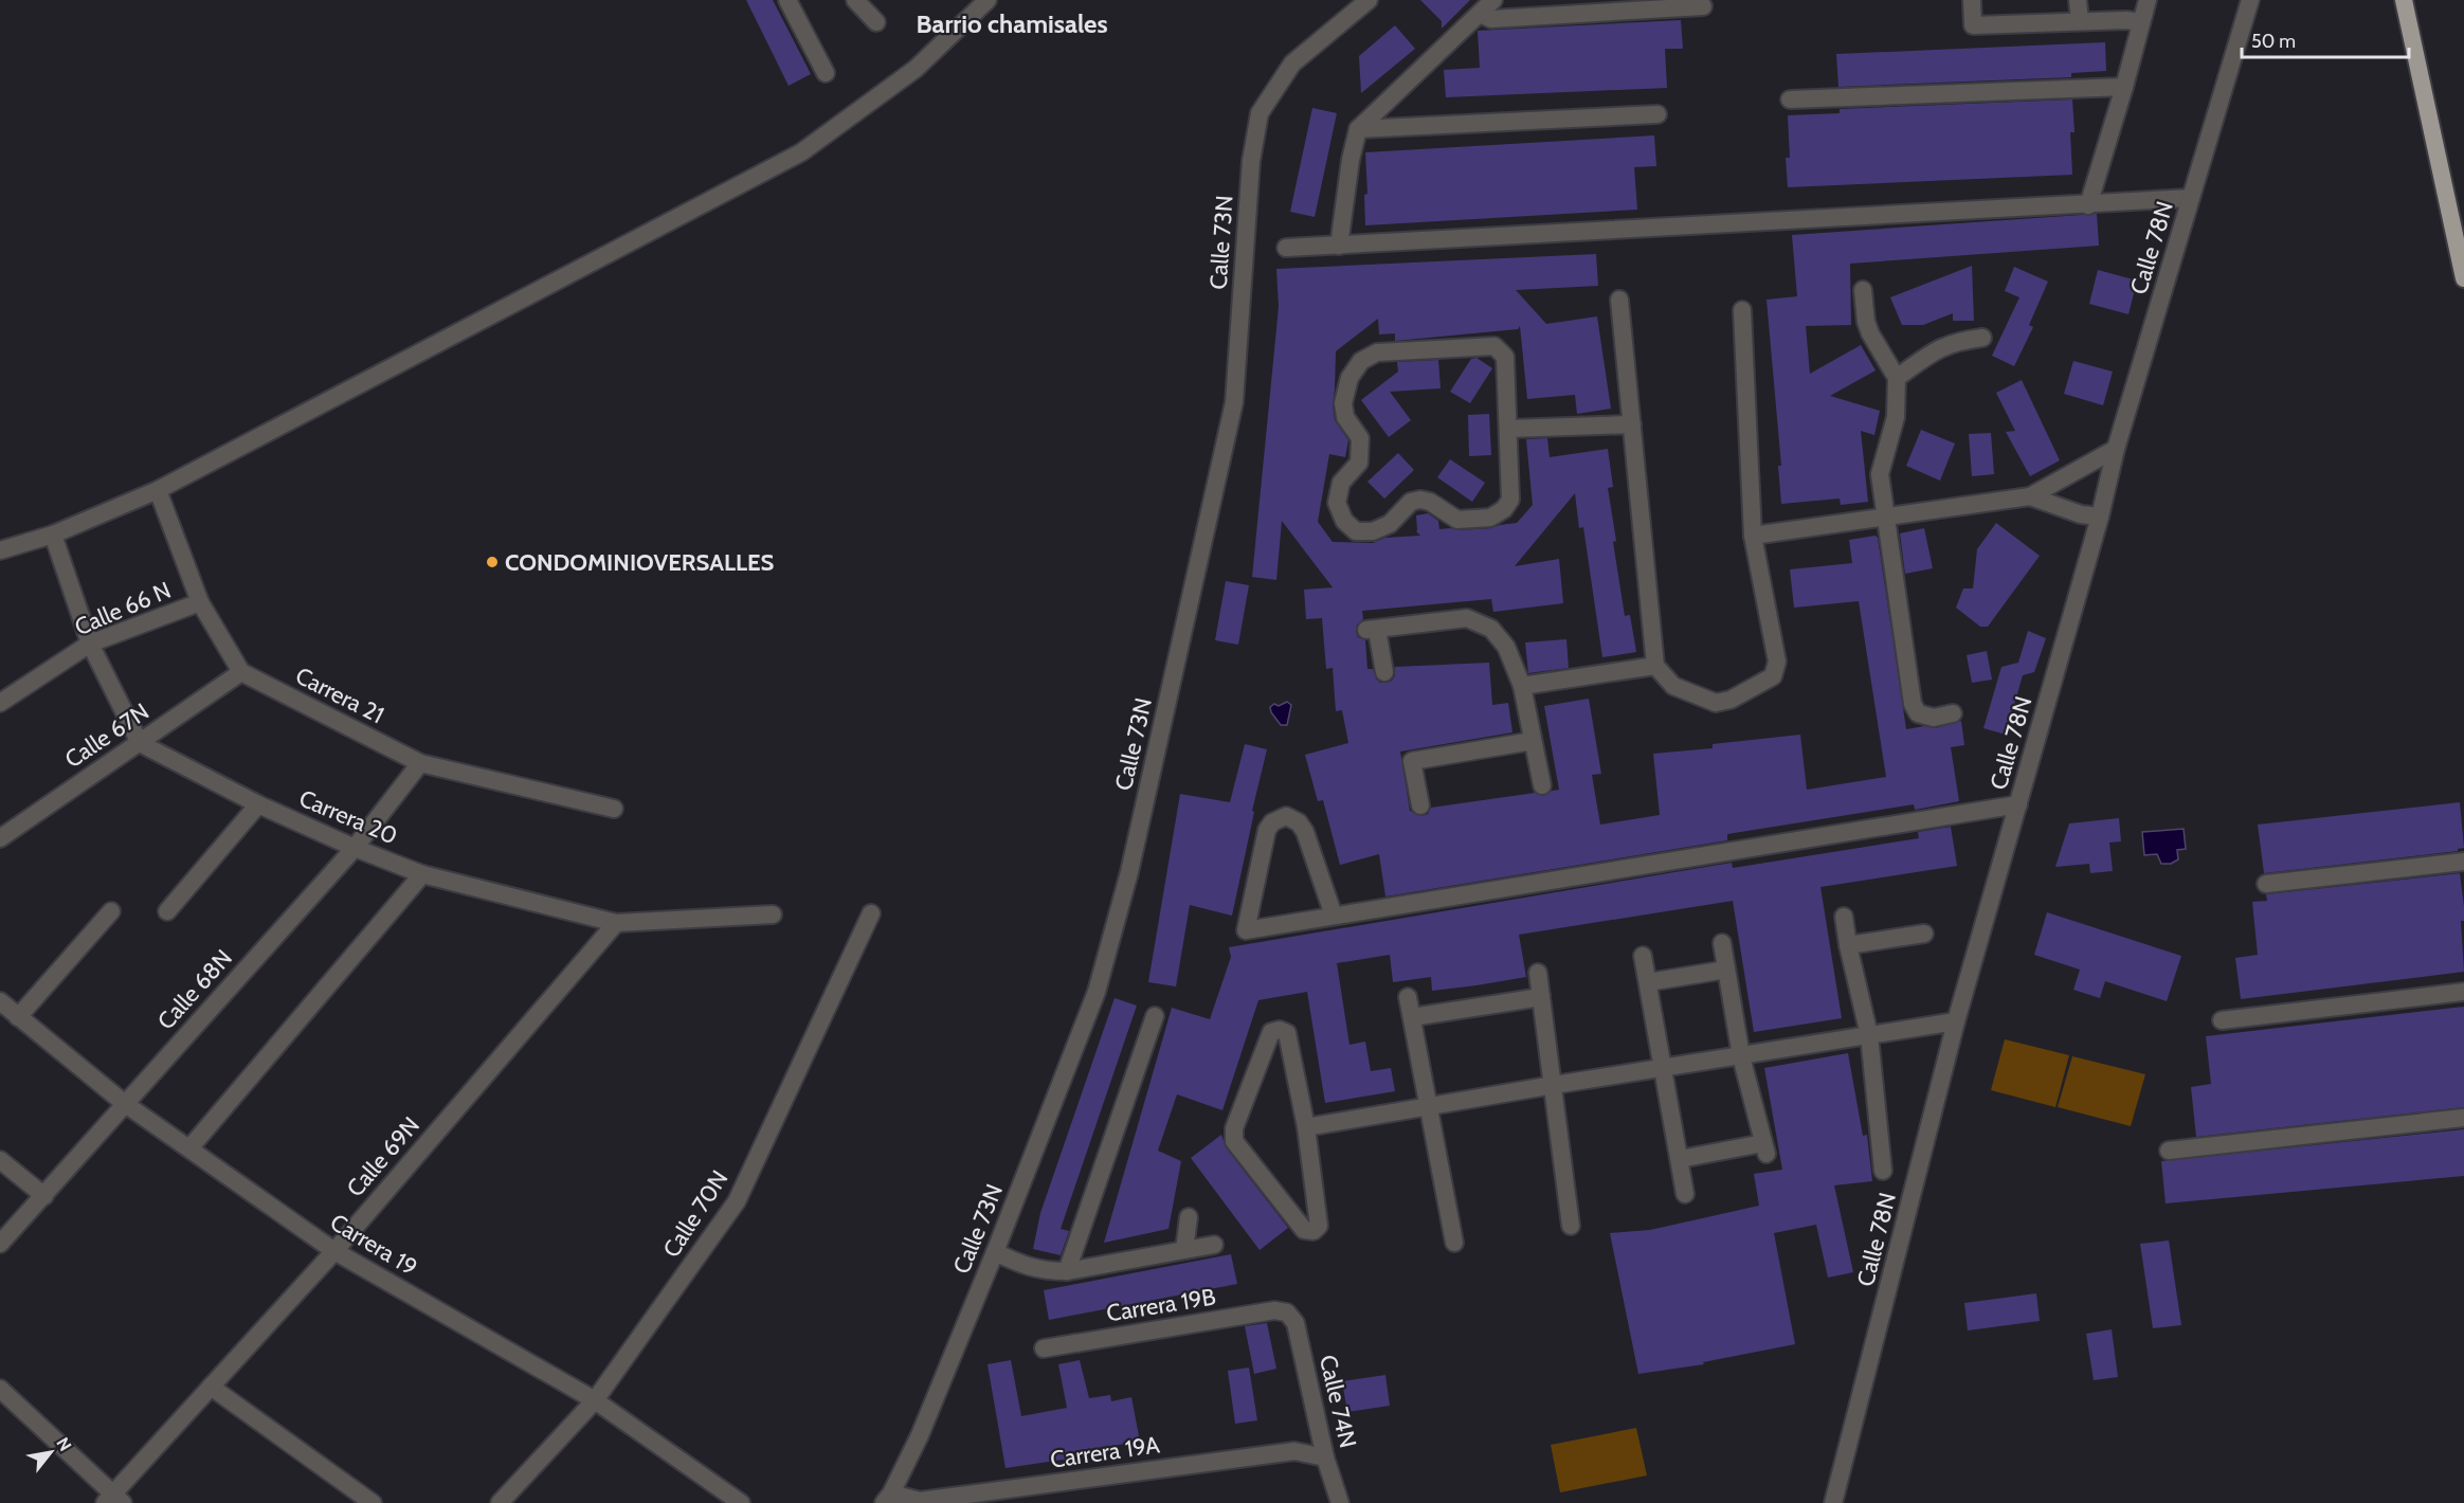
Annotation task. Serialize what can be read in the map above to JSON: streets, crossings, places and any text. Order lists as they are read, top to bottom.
{
  "streets": {
    "street": [
      "Calle 73N",
      "Calle 78N",
      "Calle 66 N",
      "Carrera 21",
      "Calle 67N",
      "Carrera 20",
      "Calle 68N",
      "Calle 69N",
      "Calle 70N",
      "Carrera 19",
      "Carrera 19B",
      "Calle 74N",
      "Carrera 19A"
    ]
  },
  "crossings": [
    ["Calle 73N", "Carrera 19A"],
    ["Carrera 21", "Calle 67N"],
    ["Carrera 21", "Calle 68N"],
    ["Calle 67N", "Carrera 20"],
    ["Carrera 20", "Calle 68N"],
    ["Carrera 20", "Calle 69N"],
    ["Calle 68N", "Carrera 19"],
    ["Calle 69N", "Carrera 19"],
    ["Calle 70N", "Carrera 19"],
    ["Carrera 19B", "Calle 74N"],
    ["Calle 74N", "Carrera 19A"]
  ],
  "districts": ["Barrio chamisales"],
  "places": ["CONDOMINIOVERSALLES"],
  "scale_bar": "50 m",
  "north": "top right"
}
